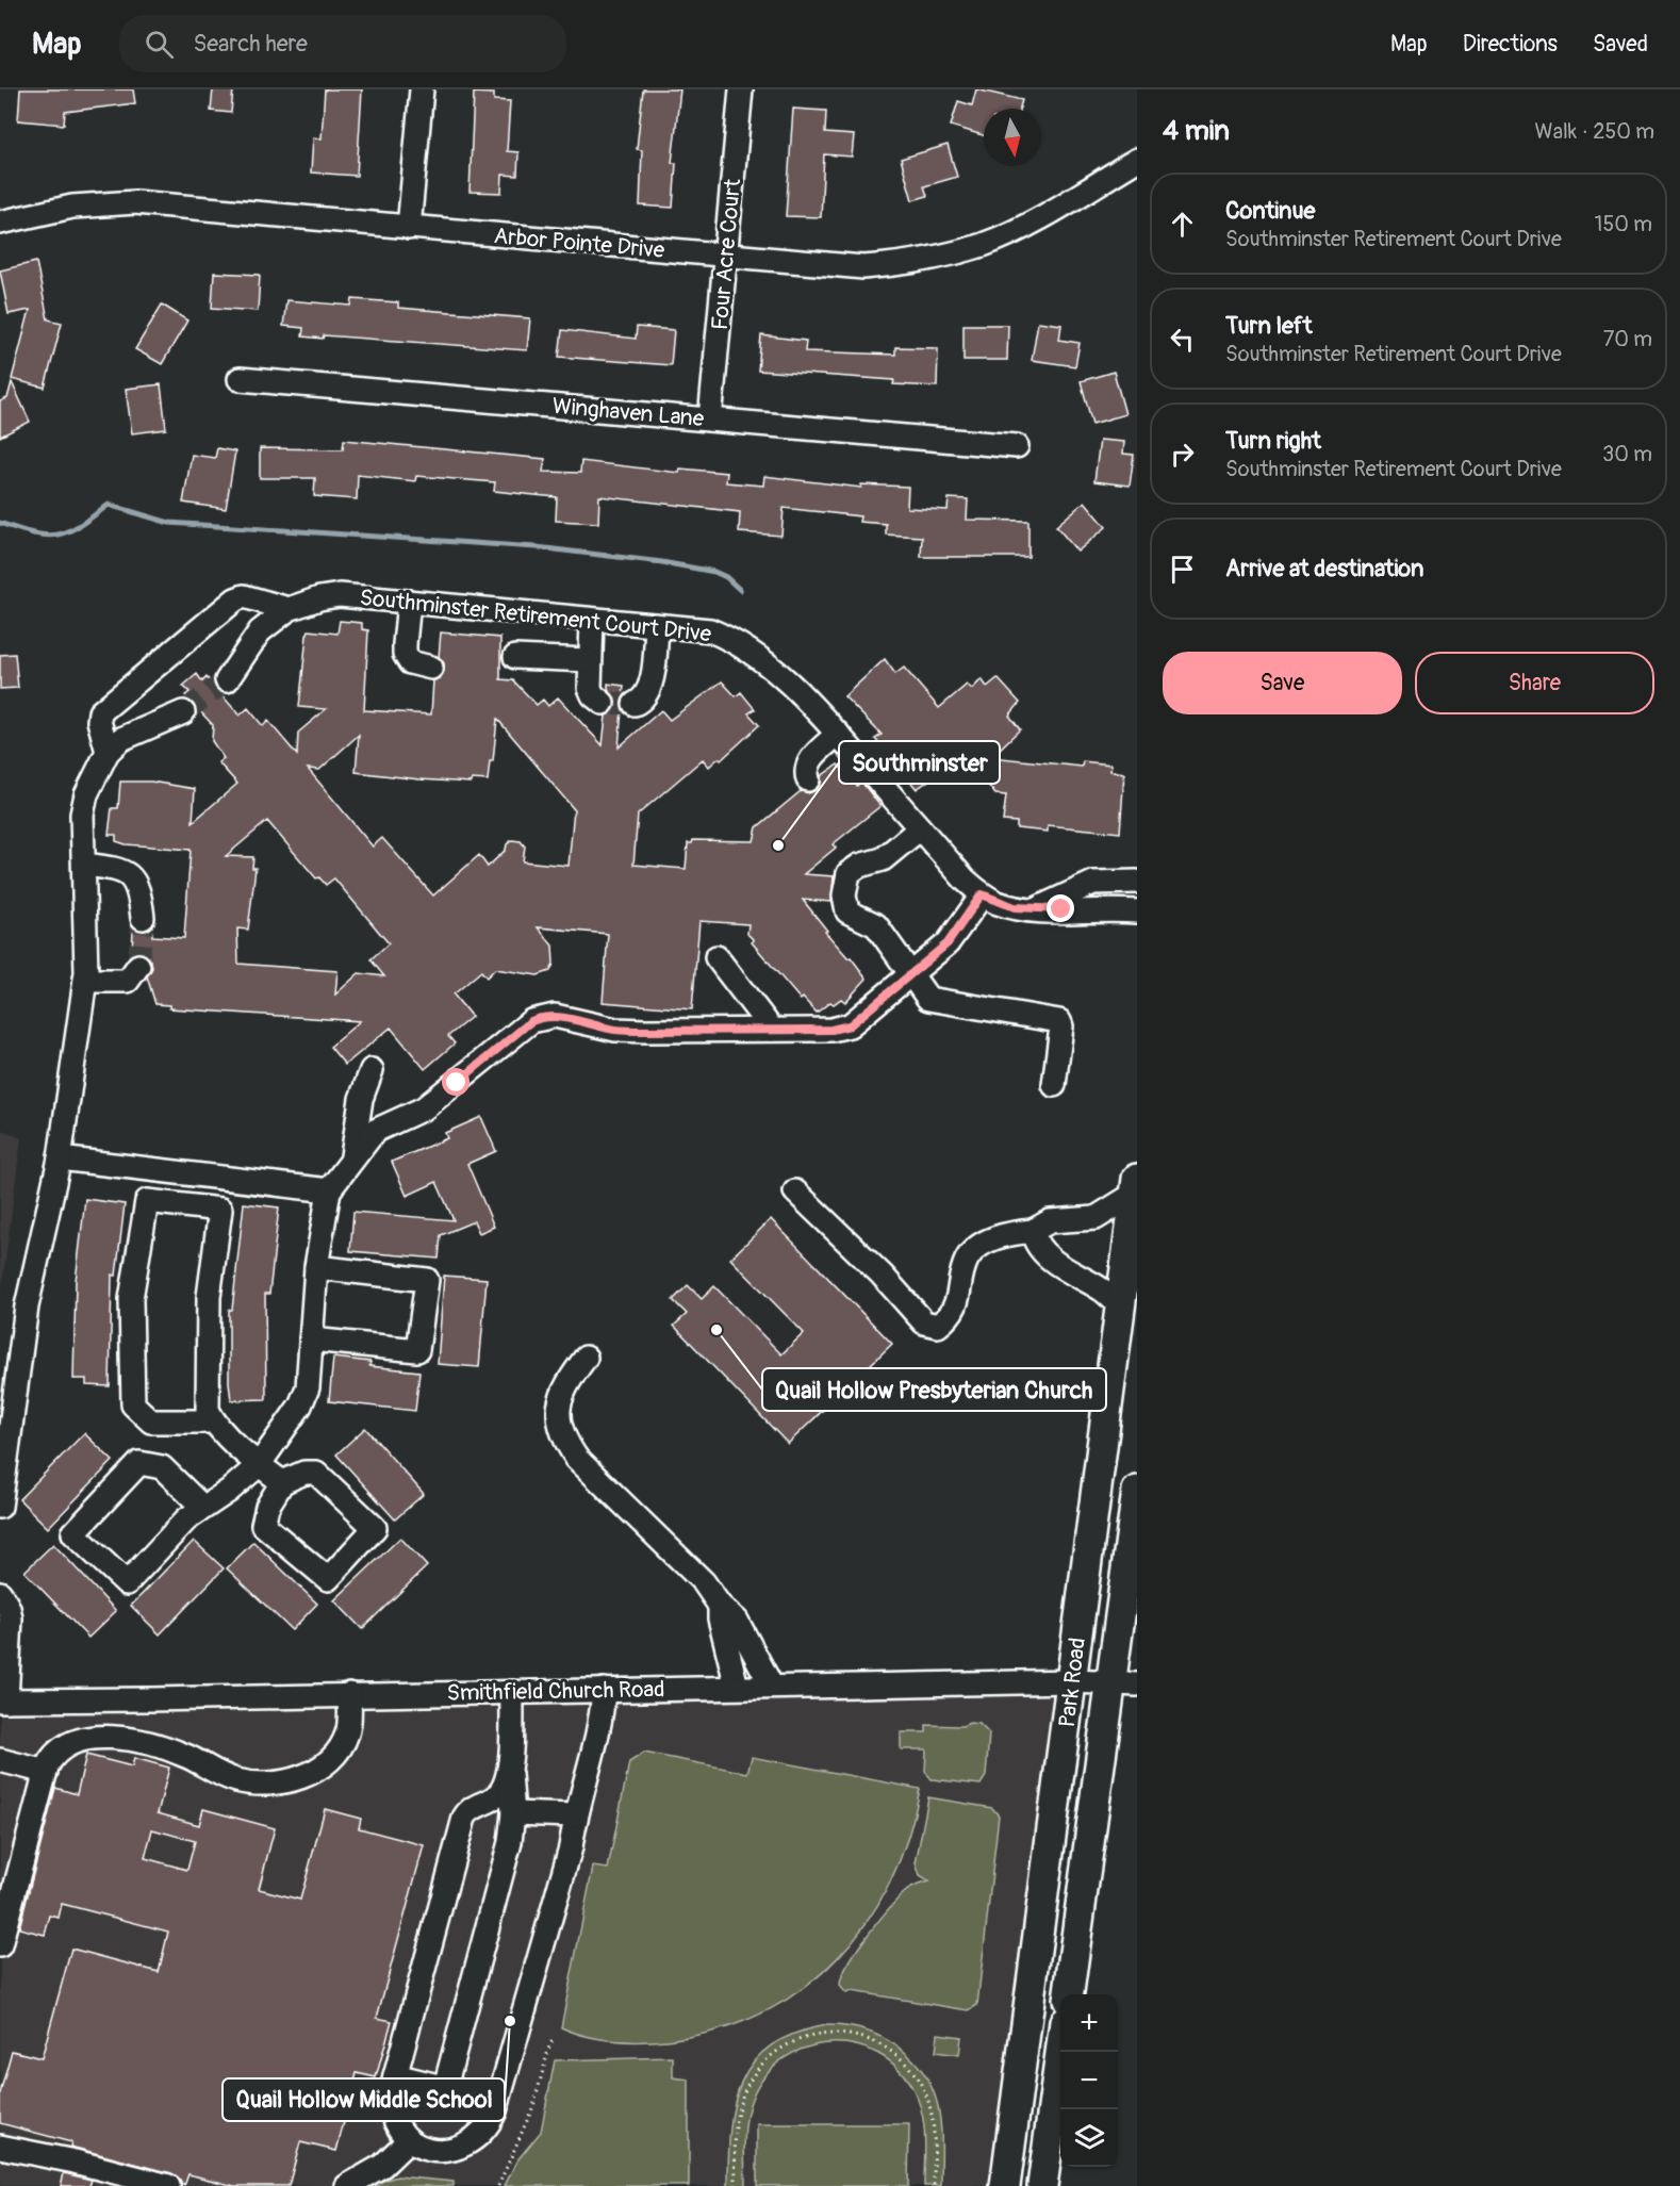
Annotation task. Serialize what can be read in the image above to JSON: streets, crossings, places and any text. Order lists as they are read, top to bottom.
{
  "streets": {
    "main road": ["Park Road"],
    "street": [
      "Arbor Pointe Drive",
      "Four Acre Court",
      "Winghaven Lane",
      "Southminster Retirement Court Drive",
      "Smithfield Church Road"
    ]
  },
  "crossings": [
    ["Arbor Pointe Drive", "Four Acre Court"],
    ["Four Acre Court", "Winghaven Lane"],
    ["Park Road", "Smithfield Church Road"]
  ],
  "places": ["Southminster", "Quail Hollow Presbyterian Church", "Quail Hollow Middle School"],
  "north": "bottom",
  "page": {
    "header": "Map",
    "search": "Search here",
    "nav": ["Map", "Directions", "Saved"],
    "heading": ["4 min", "Walk · 250 m"],
    "list": [
      ["Continue", "Southminster Retirement Court Drive", "150 m"],
      ["Turn left", "Southminster Retirement Court Drive", "70 m"],
      ["Turn right", "Southminster Retirement Court Drive", "30 m"],
      "Arrive at destination"
    ],
    "buttons": ["Save", "Share"],
    "map_buttons": ["+", "−"]
  }
}
